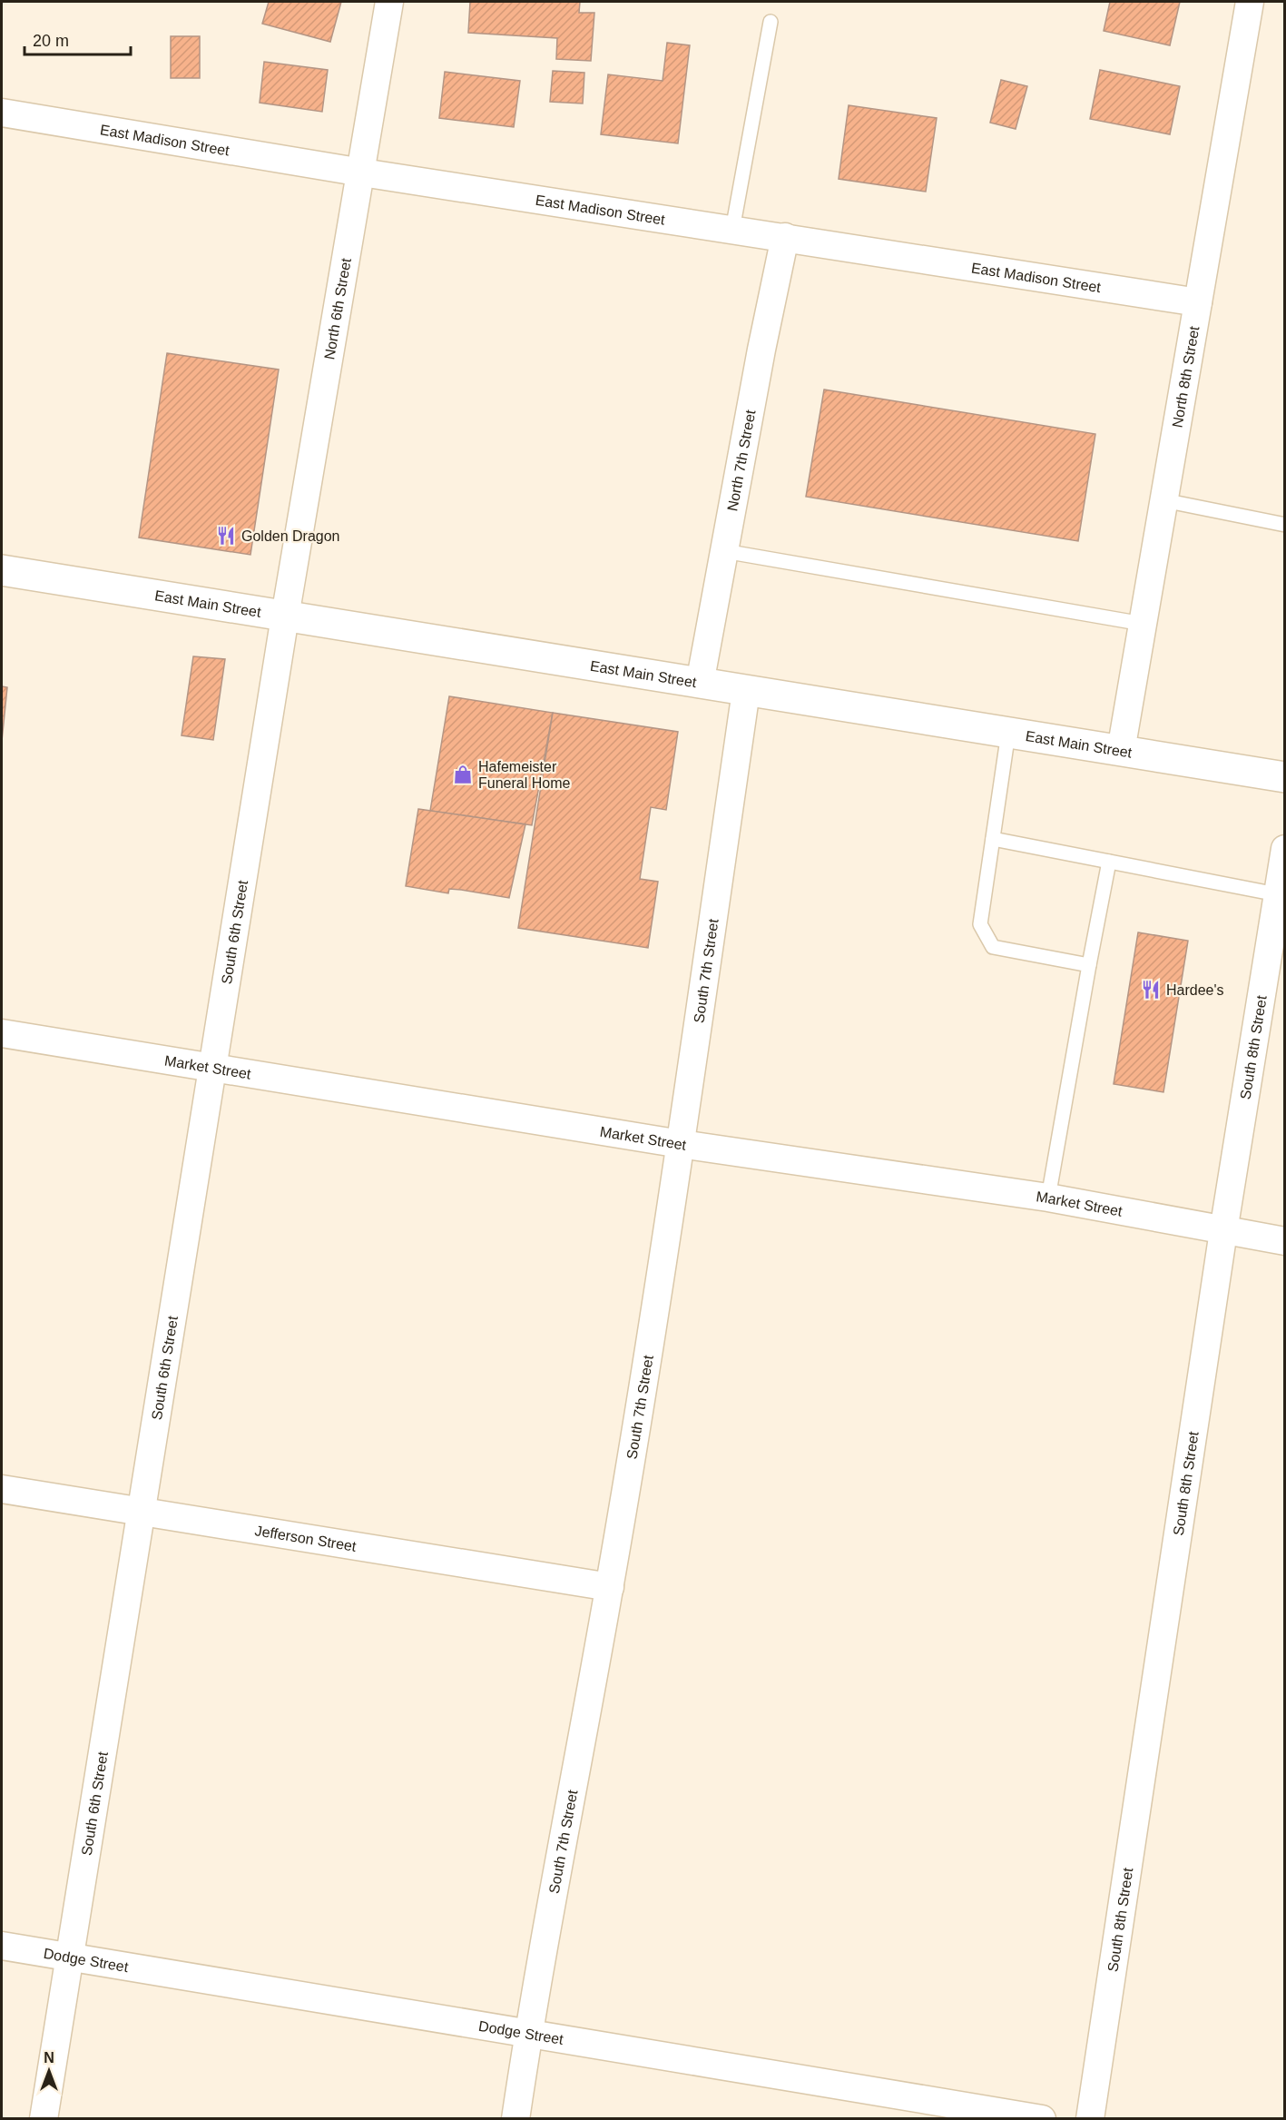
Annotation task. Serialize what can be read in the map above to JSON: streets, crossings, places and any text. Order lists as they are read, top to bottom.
{
  "streets": {
    "main road": ["East Main Street"],
    "street": [
      "East Madison Street",
      "North 6th Street",
      "North 8th Street",
      "North 7th Street",
      "South 6th Street",
      "South 7th Street",
      "South 8th Street",
      "Market Street",
      "Jefferson Street",
      "Dodge Street"
    ]
  },
  "crossings": [
    ["East Madison Street", "North 6th Street"],
    ["East Madison Street", "North 8th Street"],
    ["East Madison Street", "North 7th Street"],
    ["North 6th Street", "East Main Street"],
    ["North 6th Street", "South 6th Street"],
    ["North 8th Street", "East Main Street"],
    ["North 7th Street", "East Main Street"],
    ["East Main Street", "South 6th Street"],
    ["East Main Street", "South 7th Street"],
    ["South 6th Street", "Market Street"],
    ["South 6th Street", "Jefferson Street"],
    ["South 6th Street", "Dodge Street"],
    ["South 7th Street", "Market Street"],
    ["South 7th Street", "Jefferson Street"],
    ["South 7th Street", "Dodge Street"],
    ["South 8th Street", "Market Street"]
  ],
  "places": {
    "restaurant": ["Golden Dragon", "Hardee's"],
    "shop": ["Hafemeister Funeral Home"]
  },
  "scale_bar": "20 m",
  "north": "top"
}
